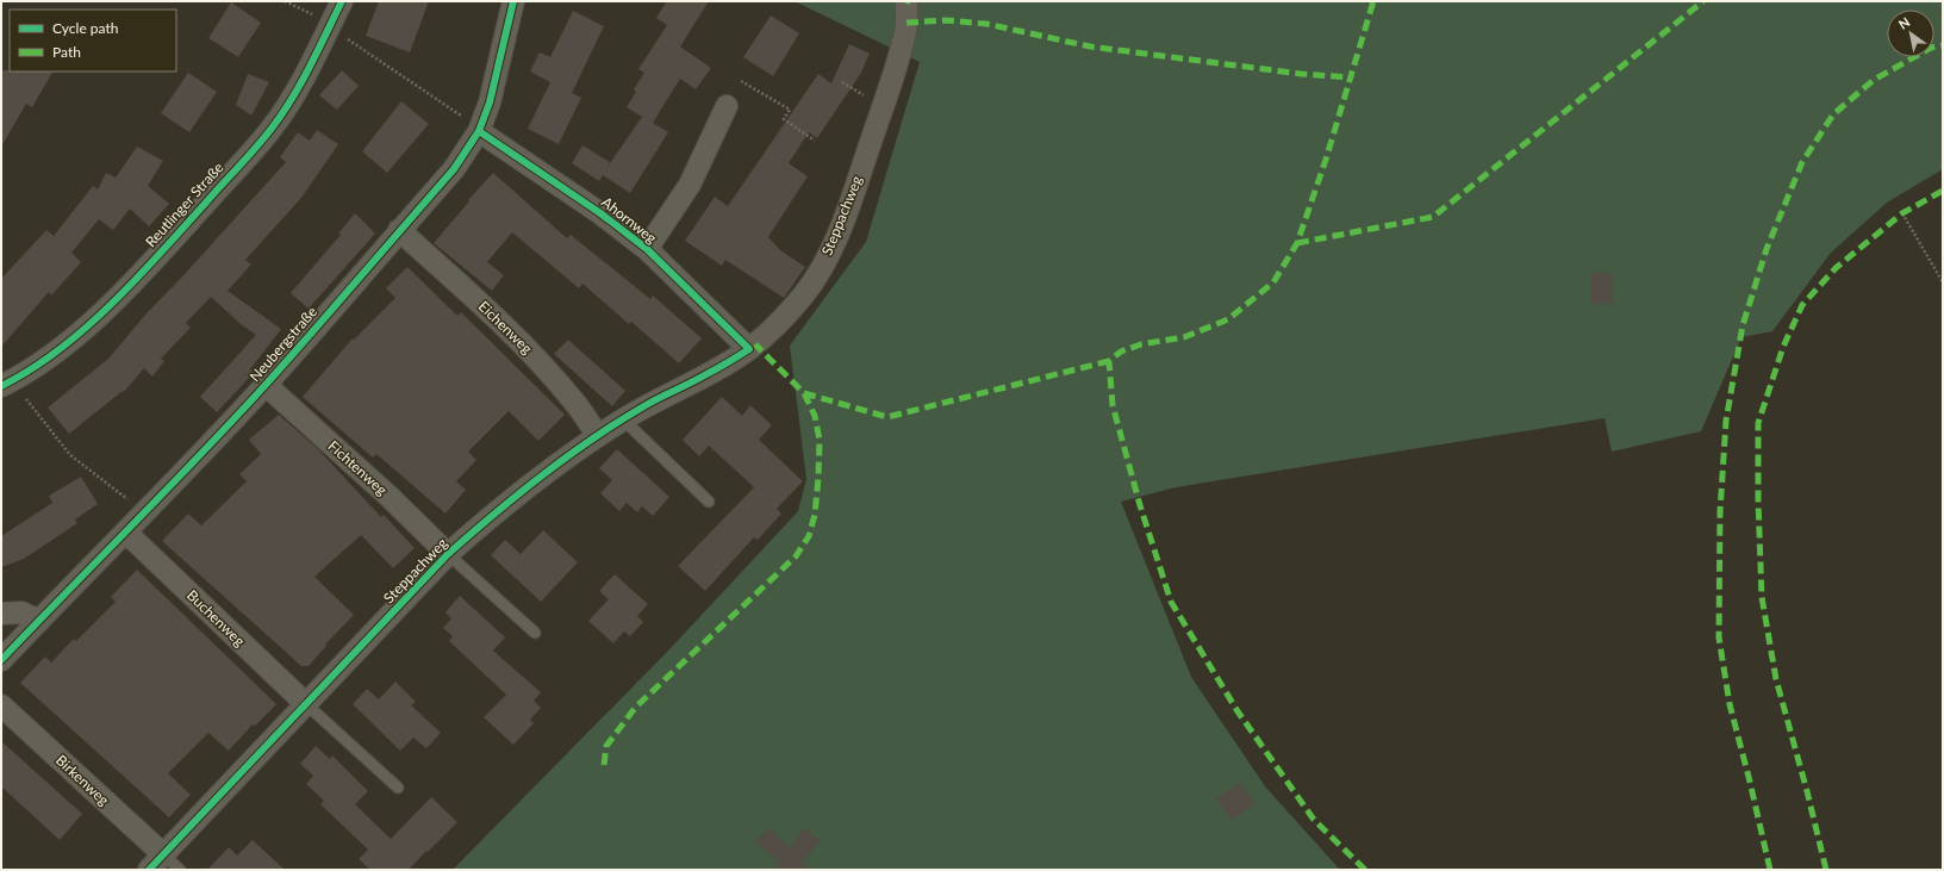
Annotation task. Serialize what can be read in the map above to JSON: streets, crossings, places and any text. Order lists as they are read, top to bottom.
{
  "streets": {
    "street": [
      "Reutlinger Straße",
      "Steppachweg",
      "Ahornweg",
      "Eichenweg",
      "Neubergstraße",
      "Fichtenweg",
      "Buchenweg",
      "Birkenweg"
    ]
  },
  "crossings": [
    ["Steppachweg", "Ahornweg"],
    ["Steppachweg", "Eichenweg"],
    ["Steppachweg", "Fichtenweg"],
    ["Steppachweg", "Buchenweg"],
    ["Steppachweg", "Birkenweg"],
    ["Ahornweg", "Neubergstraße"],
    ["Eichenweg", "Neubergstraße"],
    ["Neubergstraße", "Fichtenweg"],
    ["Neubergstraße", "Buchenweg"]
  ],
  "legend": ["Cycle path", "Path"],
  "north": "top left"
}
